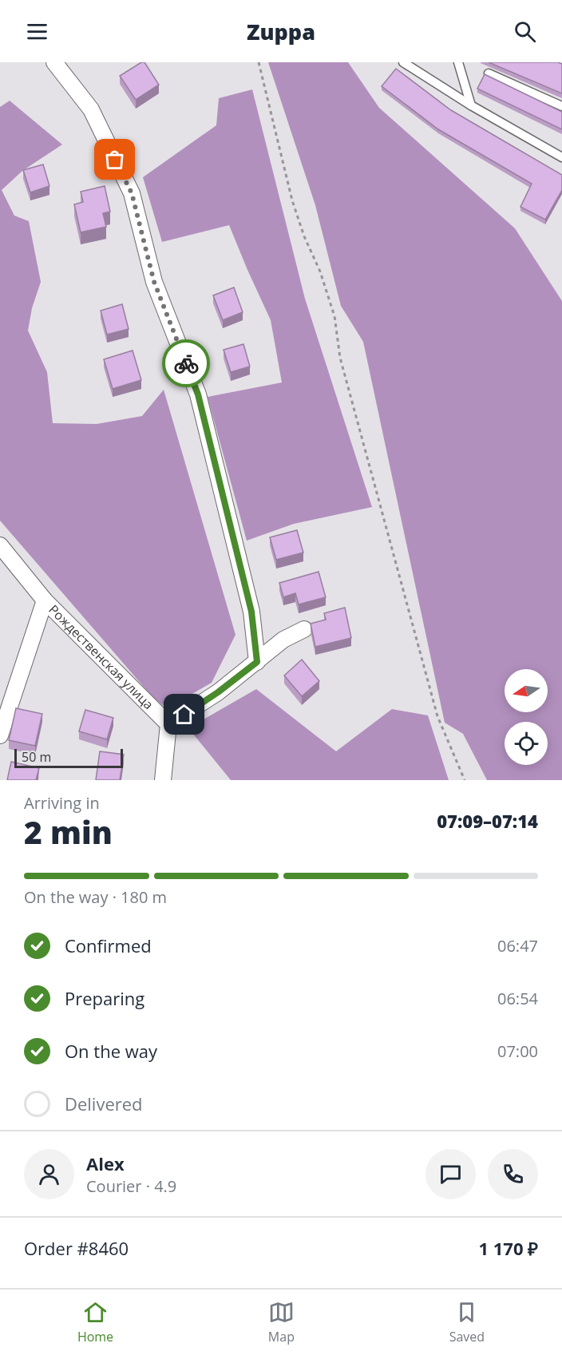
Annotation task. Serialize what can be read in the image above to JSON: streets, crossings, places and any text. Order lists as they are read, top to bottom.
{
  "streets": {
    "street": ["Рождественская улица"]
  },
  "scale_bar": "50 m",
  "north": "left",
  "page": {
    "header": "Zuppa",
    "scale": "50 m",
    "heading": ["2 min", "Arriving in", "07:09–07:14"],
    "panel": [
      "Alex",
      "Courier · 4.9",
      "Order #8460",
      "1 170 ₽"
    ],
    "bar": "On the way · 180 m",
    "list": [
      ["Confirmed", "06:47"],
      ["Preparing", "06:54"],
      ["On the way", "07:00"],
      "Delivered"
    ],
    "tabs": ["Home", "Map", "Saved"]
  }
}
